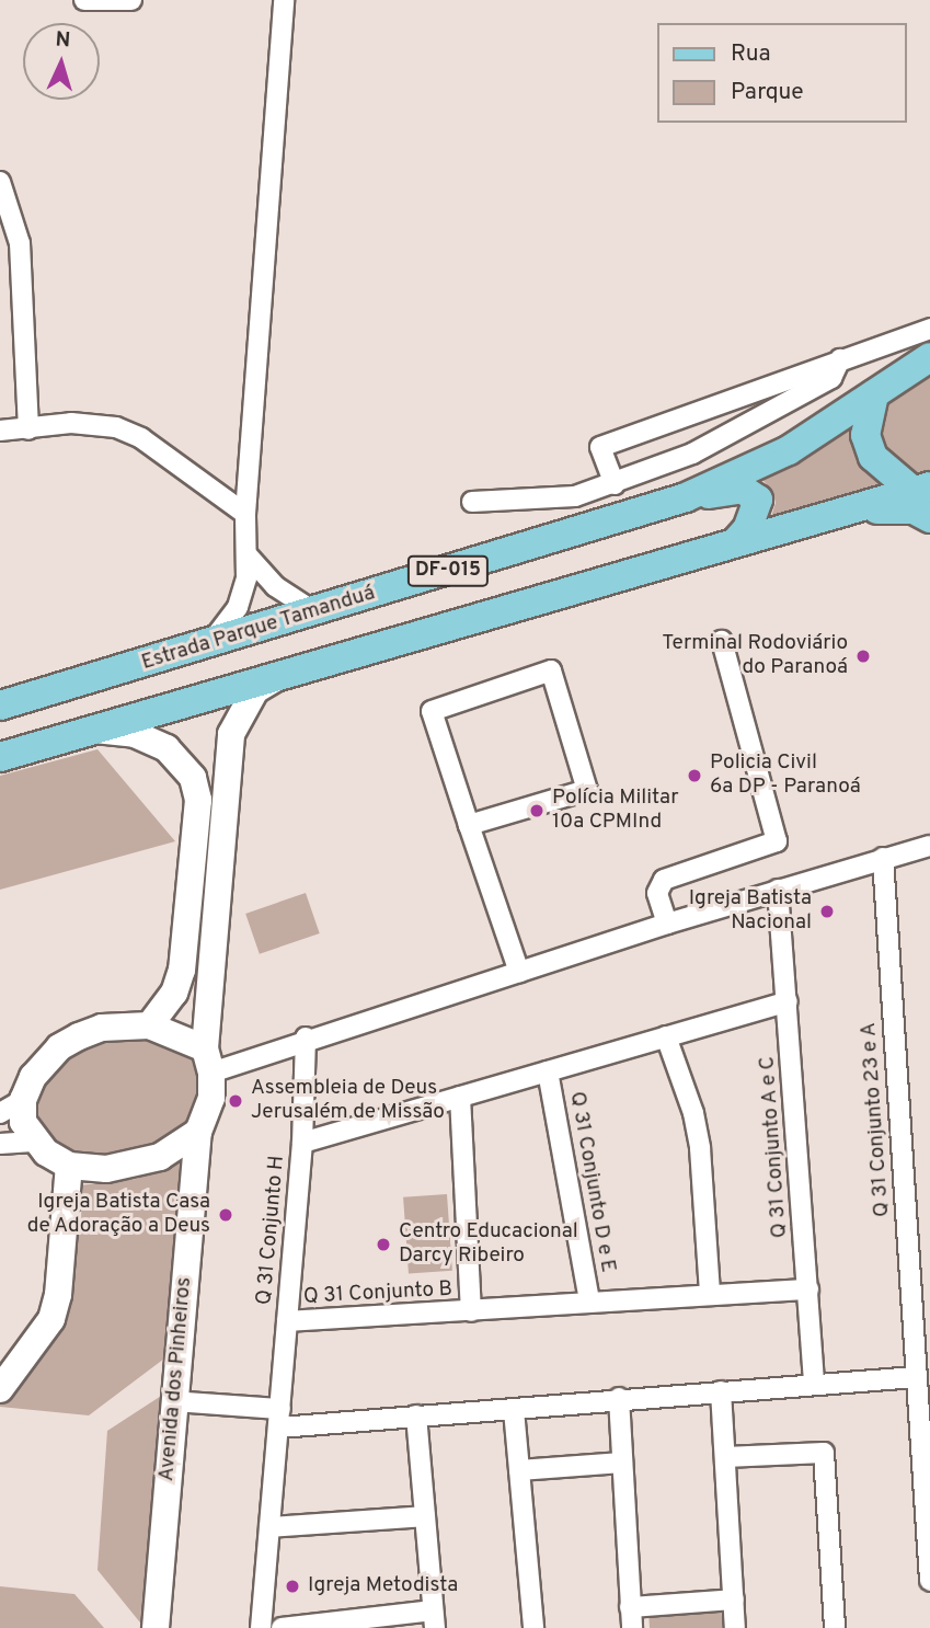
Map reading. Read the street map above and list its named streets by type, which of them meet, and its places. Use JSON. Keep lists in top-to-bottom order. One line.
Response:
{"streets":{"main road":["DF-015","Estrada Parque Tamanduá"],"street":["Q 31 Conjunto 23 e A","Q 31 Conjunto A e C","Q 31 Conjunto D e E","Q 31 Conjunto H","Q 31 Conjunto B","Avenida dos Pinheiros"]},"crossings":[["Q 31 Conjunto A e C","Q 31 Conjunto B"],["Q 31 Conjunto D e E","Q 31 Conjunto B"],["Q 31 Conjunto H","Q 31 Conjunto B"]],"places":["Terminal Rodoviário do Paranoá","Policia Civil 6a DP - Paranoá","Polícia Militar 10a CPMInd","Igreja Batista Nacional","Assembleia de Deus Jerusalém de Missão","Igreja Batista Casa de Adoração a Deus","Centro Educacional Darcy Ribeiro","Igreja Metodista"],"legend":["Rua","Parque"],"north":"top"}
